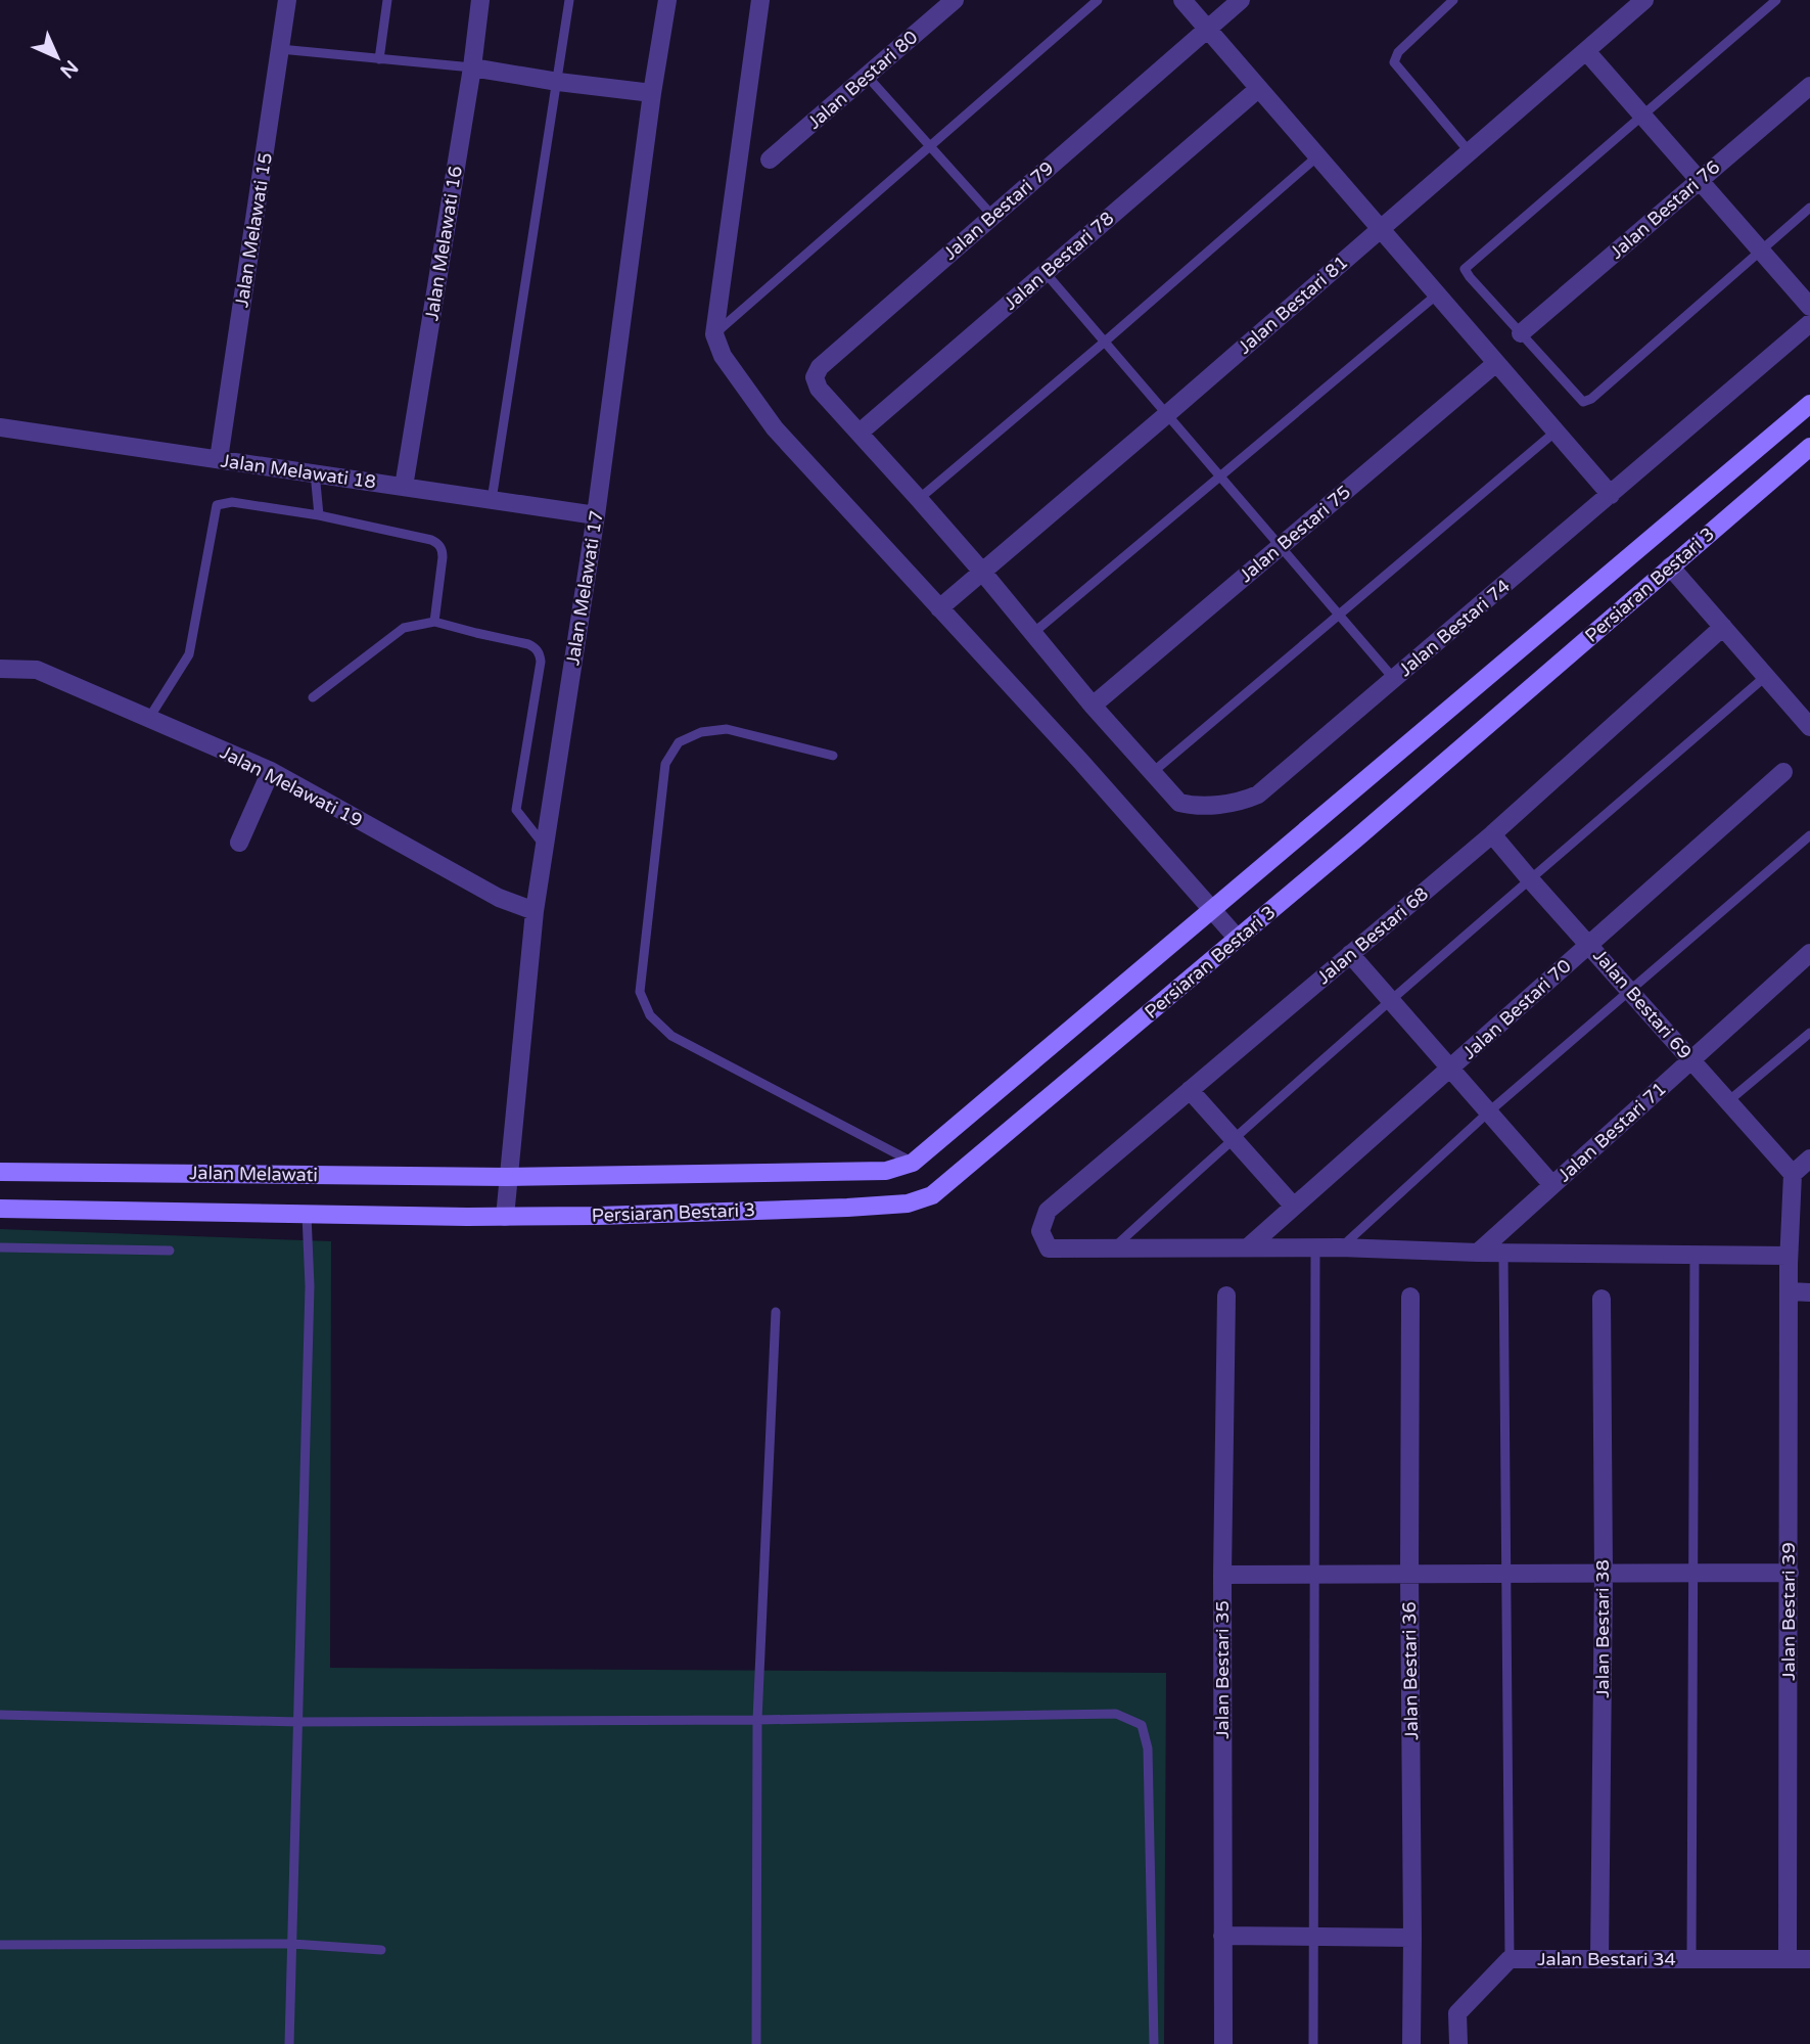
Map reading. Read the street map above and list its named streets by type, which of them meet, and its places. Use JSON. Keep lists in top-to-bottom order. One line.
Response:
{"streets":{"street":["Jalan Bestari 80","Jalan Bestari 76","Jalan Bestari 79","Jalan Melawati 15","Jalan Melawati 16","Jalan Bestari 78","Jalan Bestari 81","Jalan Melawati 18","Jalan Bestari 75","Persiaran Bestari 3","Jalan Melawati 17","Jalan Bestari 74","Jalan Melawati 19","Jalan Bestari 68","Jalan Bestari 69","Jalan Bestari 70","Jalan Bestari 71","Jalan Melawati","Jalan Bestari 39","Jalan Bestari 38","Jalan Bestari 35","Jalan Bestari 36","Jalan Bestari 34"]},"crossings":[["Jalan Bestari 79","Jalan Bestari 78"],["Jalan Bestari 79","Jalan Bestari 81"],["Jalan Bestari 79","Jalan Bestari 74"],["Jalan Melawati 15","Jalan Melawati 18"],["Jalan Melawati 16","Jalan Melawati 18"],["Jalan Bestari 81","Jalan Bestari 74"],["Jalan Melawati 18","Jalan Melawati 17"],["Jalan Bestari 75","Jalan Bestari 74"],["Persiaran Bestari 3","Jalan Melawati 17"],["Persiaran Bestari 3","Jalan Melawati"],["Jalan Melawati 17","Jalan Melawati 19"],["Jalan Melawati 17","Jalan Melawati"],["Jalan Bestari 68","Jalan Bestari 69"],["Jalan Bestari 69","Jalan Bestari 70"],["Jalan Bestari 69","Jalan Bestari 71"],["Jalan Bestari 69","Jalan Bestari 39"],["Jalan Bestari 39","Jalan Bestari 34"],["Jalan Bestari 38","Jalan Bestari 34"]],"north":"bottom right"}
